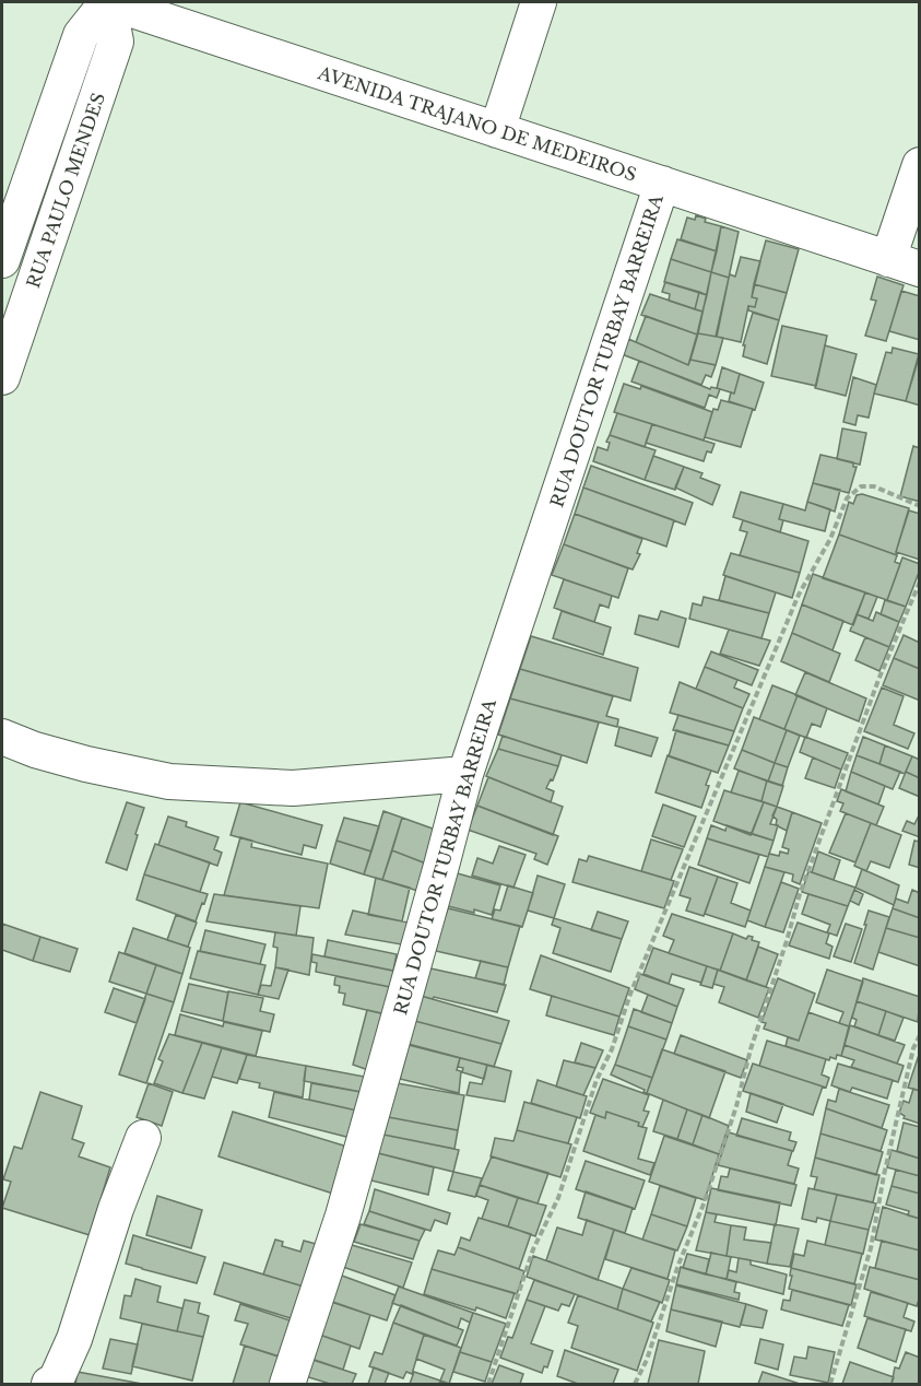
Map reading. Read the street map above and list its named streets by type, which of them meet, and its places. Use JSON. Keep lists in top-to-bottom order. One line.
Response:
{"streets":{"street":["AVENIDA TRAJANO DE MEDEIROS","RUA PAULO MENDES","RUA DOUTOR TURBAY BARREIRA"]},"crossings":[["AVENIDA TRAJANO DE MEDEIROS","RUA PAULO MENDES"],["AVENIDA TRAJANO DE MEDEIROS","RUA DOUTOR TURBAY BARREIRA"]]}
